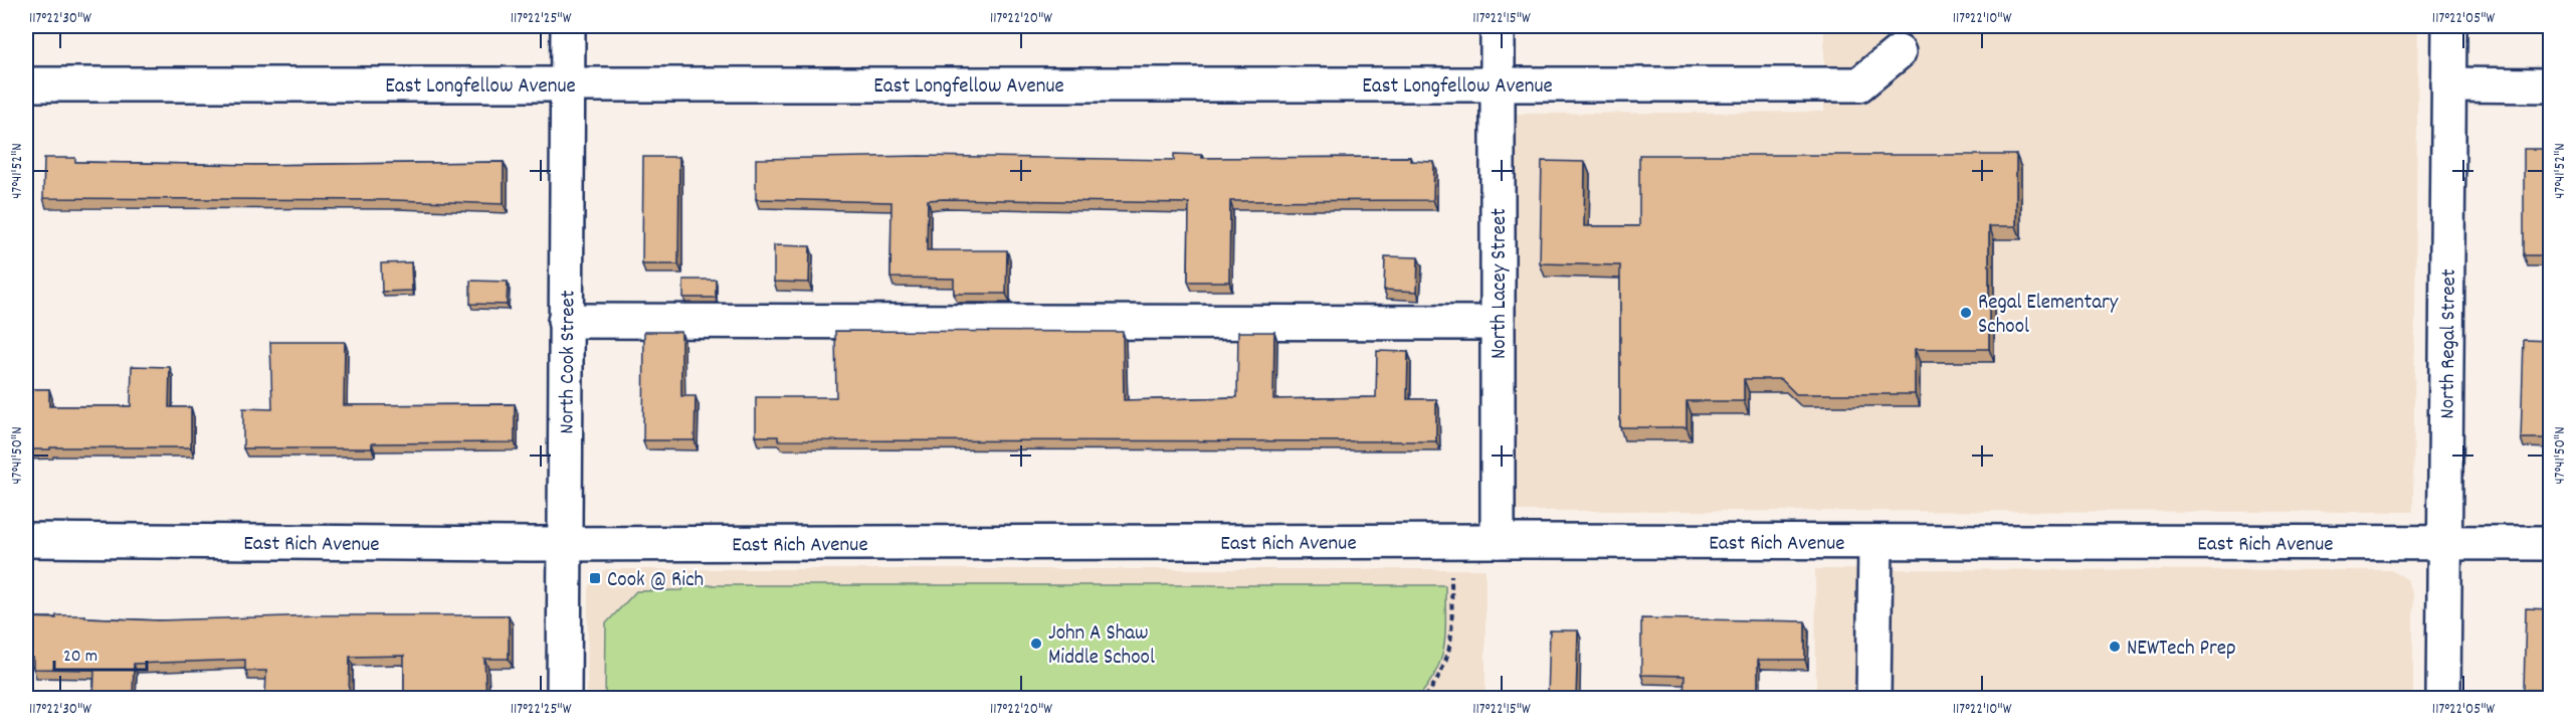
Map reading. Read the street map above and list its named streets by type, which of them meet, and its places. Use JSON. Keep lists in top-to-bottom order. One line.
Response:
{"streets":{"street":["East Longfellow Avenue","North Lacey Street","North Regal Street","North Cook Street","East Rich Avenue"]},"crossings":[["East Longfellow Avenue","North Lacey Street"],["East Longfellow Avenue","North Cook Street"],["North Lacey Street","East Rich Avenue"],["North Regal Street","East Rich Avenue"],["North Cook Street","East Rich Avenue"]],"places":{"other":["Regal Elementary School","John A Shaw Middle School","NEWTech Prep"],"transit":["Cook @ Rich"]},"scale_bar":"20 m","coordinates":["117°22'30\"W","117°22'25\"W","117°22'20\"W","117°22'15\"W","117°22'10\"W","117°22'05\"W","47°41'52\"N","47°41'50\"N"]}
